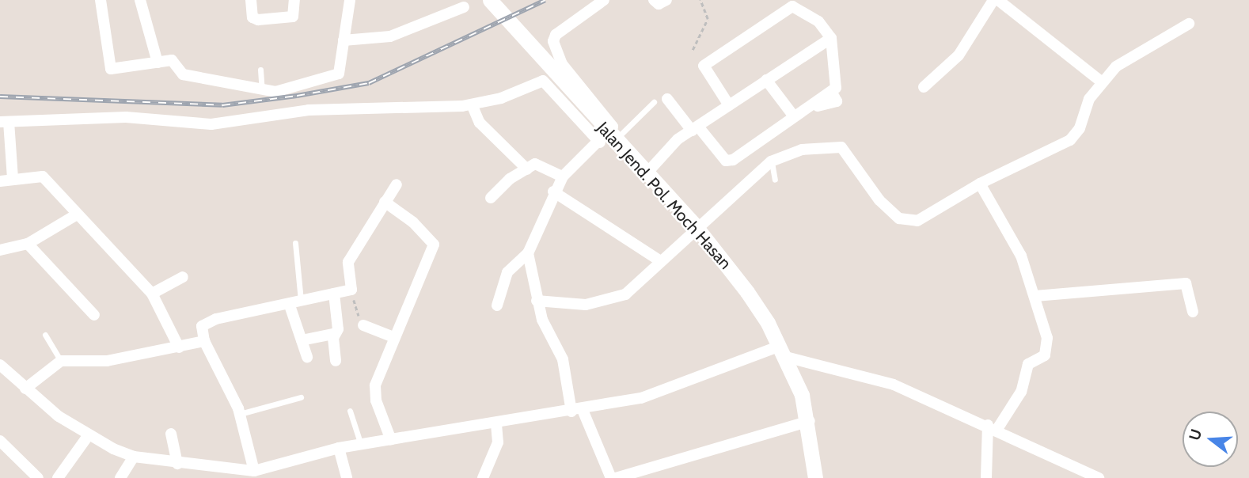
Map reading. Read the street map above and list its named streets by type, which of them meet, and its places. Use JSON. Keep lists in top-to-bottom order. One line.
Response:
{"streets":{"main road":["Jalan Jend. Pol. Moch Hasan"]},"north":"left"}
